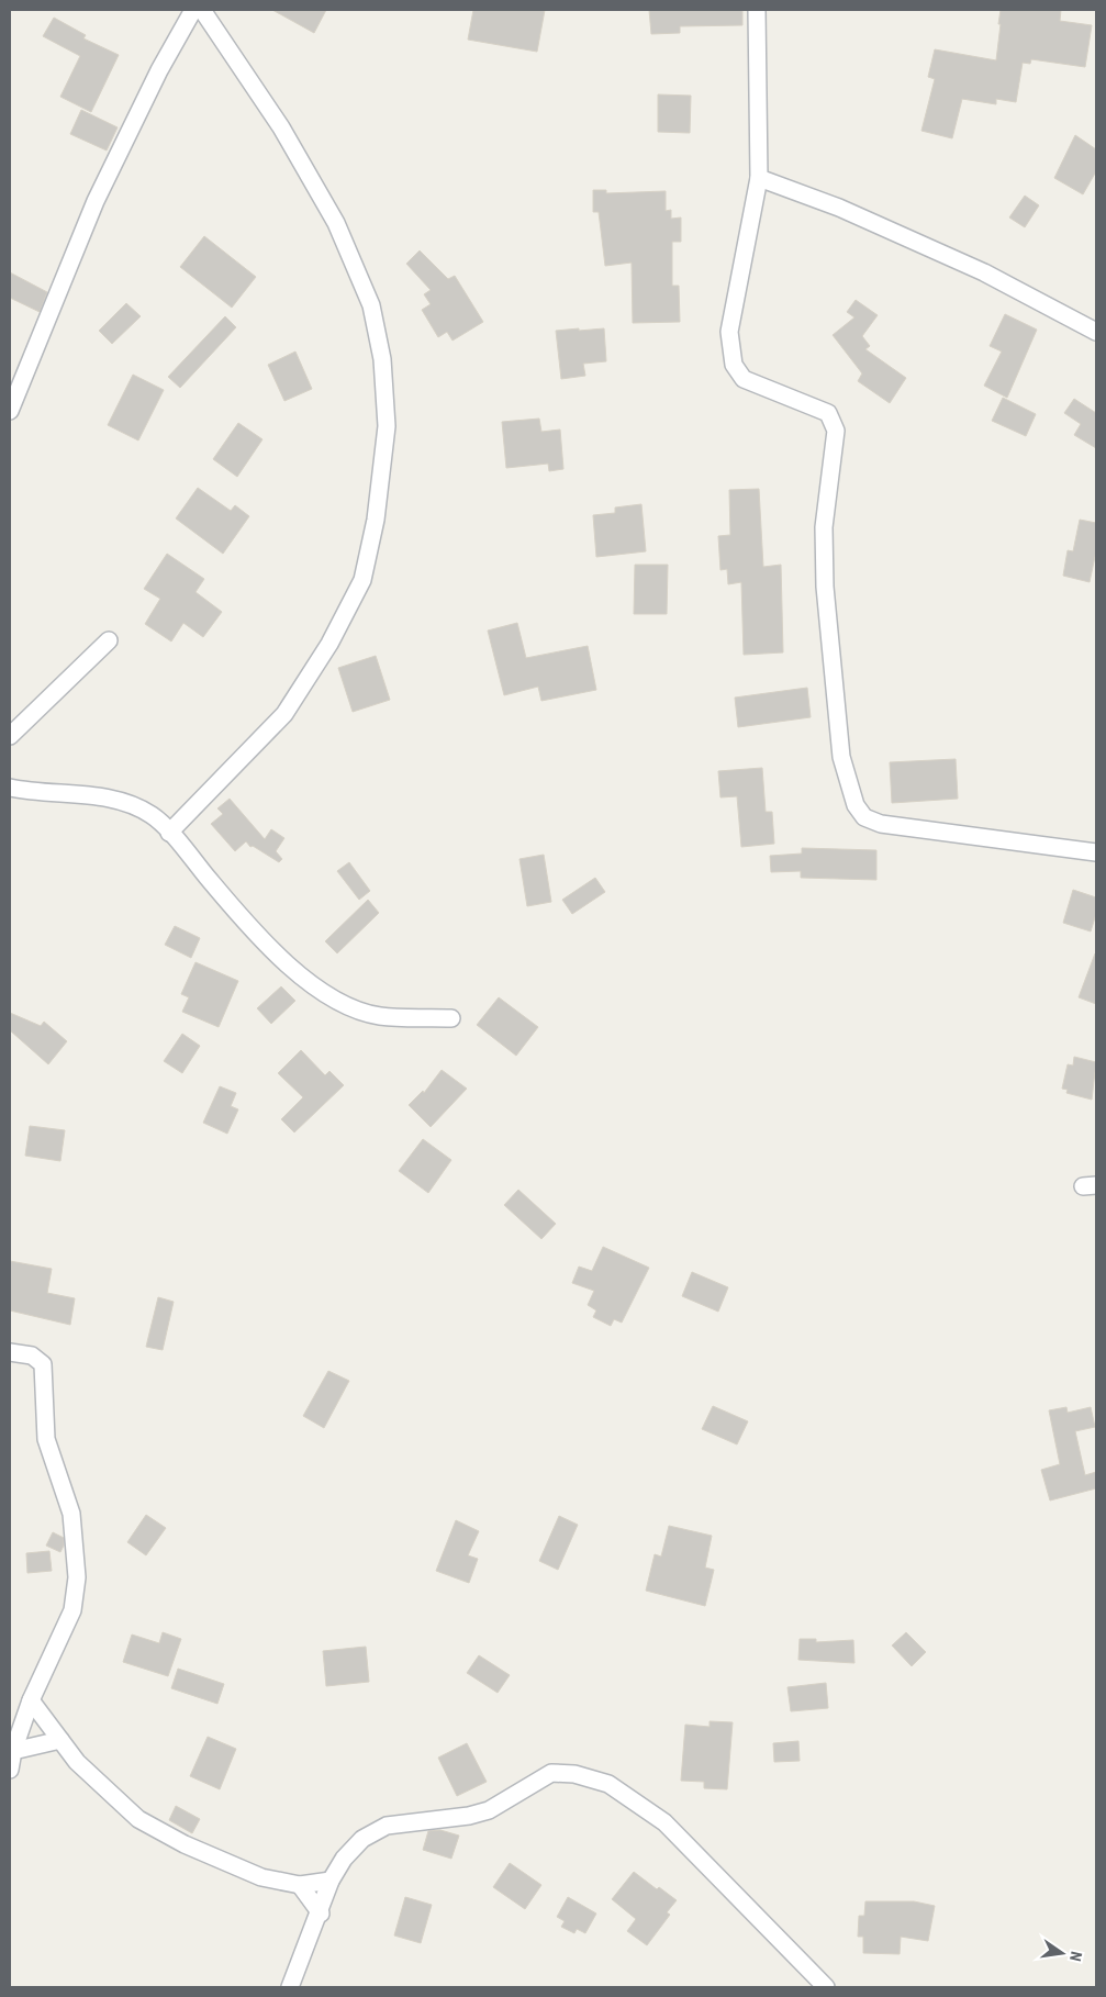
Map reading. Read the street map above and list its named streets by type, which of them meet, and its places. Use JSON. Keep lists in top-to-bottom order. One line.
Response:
{"north":"right"}
